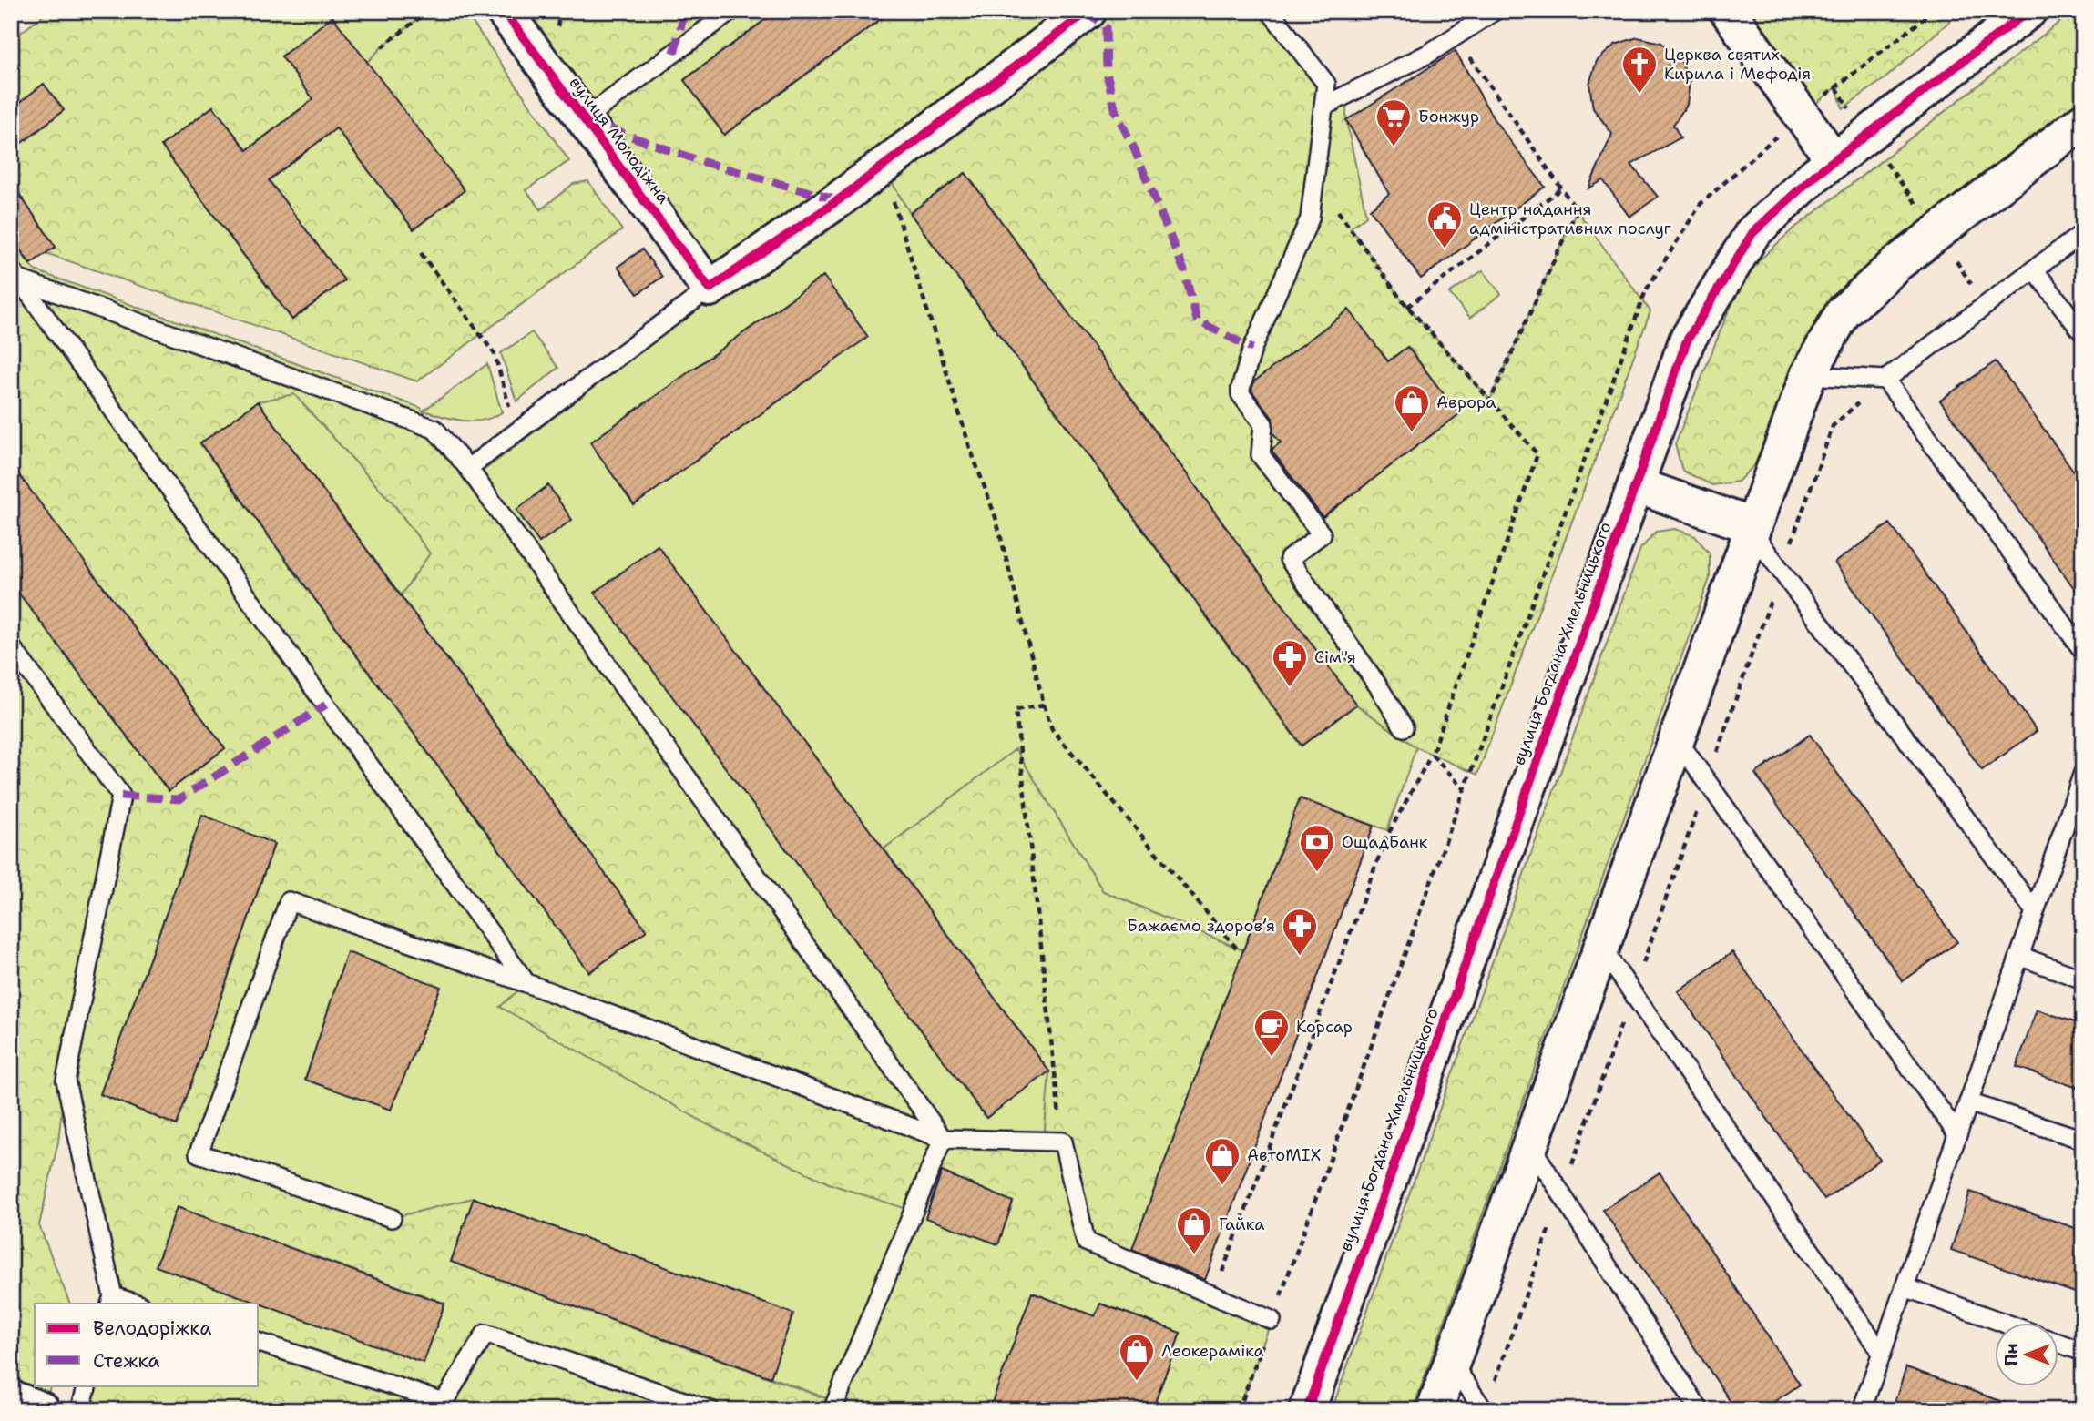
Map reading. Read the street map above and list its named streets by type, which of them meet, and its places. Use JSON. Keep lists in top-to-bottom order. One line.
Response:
{"streets":{"street":["вулиця Молодіжна","вулиця Богдана Хмельницького"]},"places":{"church":["Церква святих Кирила і Мефодія"],"supermarket":["Бонжур"],"public building":["Центр надання адміністративних послуг"],"shop":["Аврора","АвтоMIX","Гайка","Леокераміка"],"pharmacy":["Сім\"я","Бажаємо здоровʼя"],"bank":["ОщадБанк"],"cafe":["Корсар"]},"legend":["Велодоріжка","Стежка"],"north":"left"}
